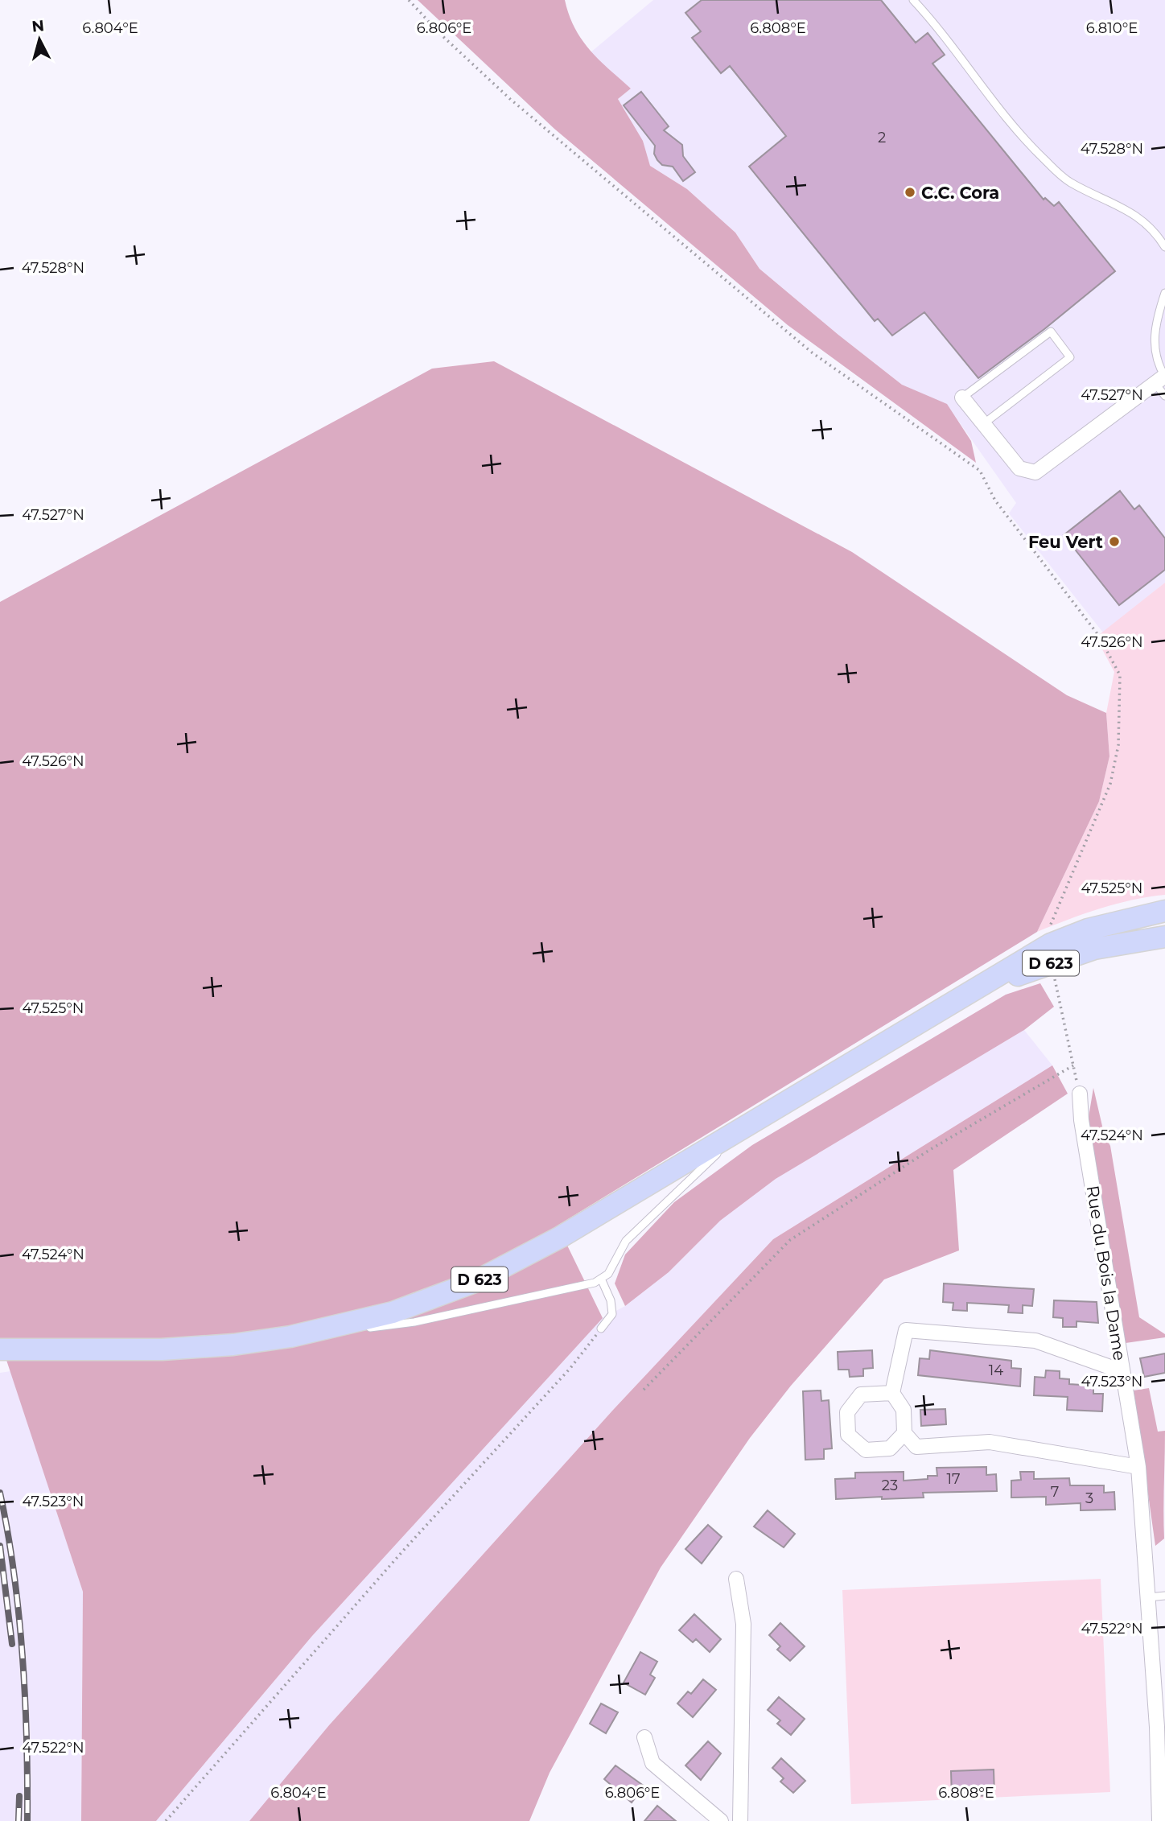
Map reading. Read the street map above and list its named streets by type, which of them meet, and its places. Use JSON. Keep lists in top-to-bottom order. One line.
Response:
{"streets":{"main road":["D 623"],"street":["Rue du Bois la Dame"]},"places":["C.C. Cora","Feu Vert"],"house_numbers":["2","14","17","23","7","3"],"north":"top","coordinates":["6.804°E","6.806°E","6.808°E","6.810°E","47.528°N","47.527°N","47.526°N","47.525°N","47.524°N","47.523°N","47.522°N"]}
